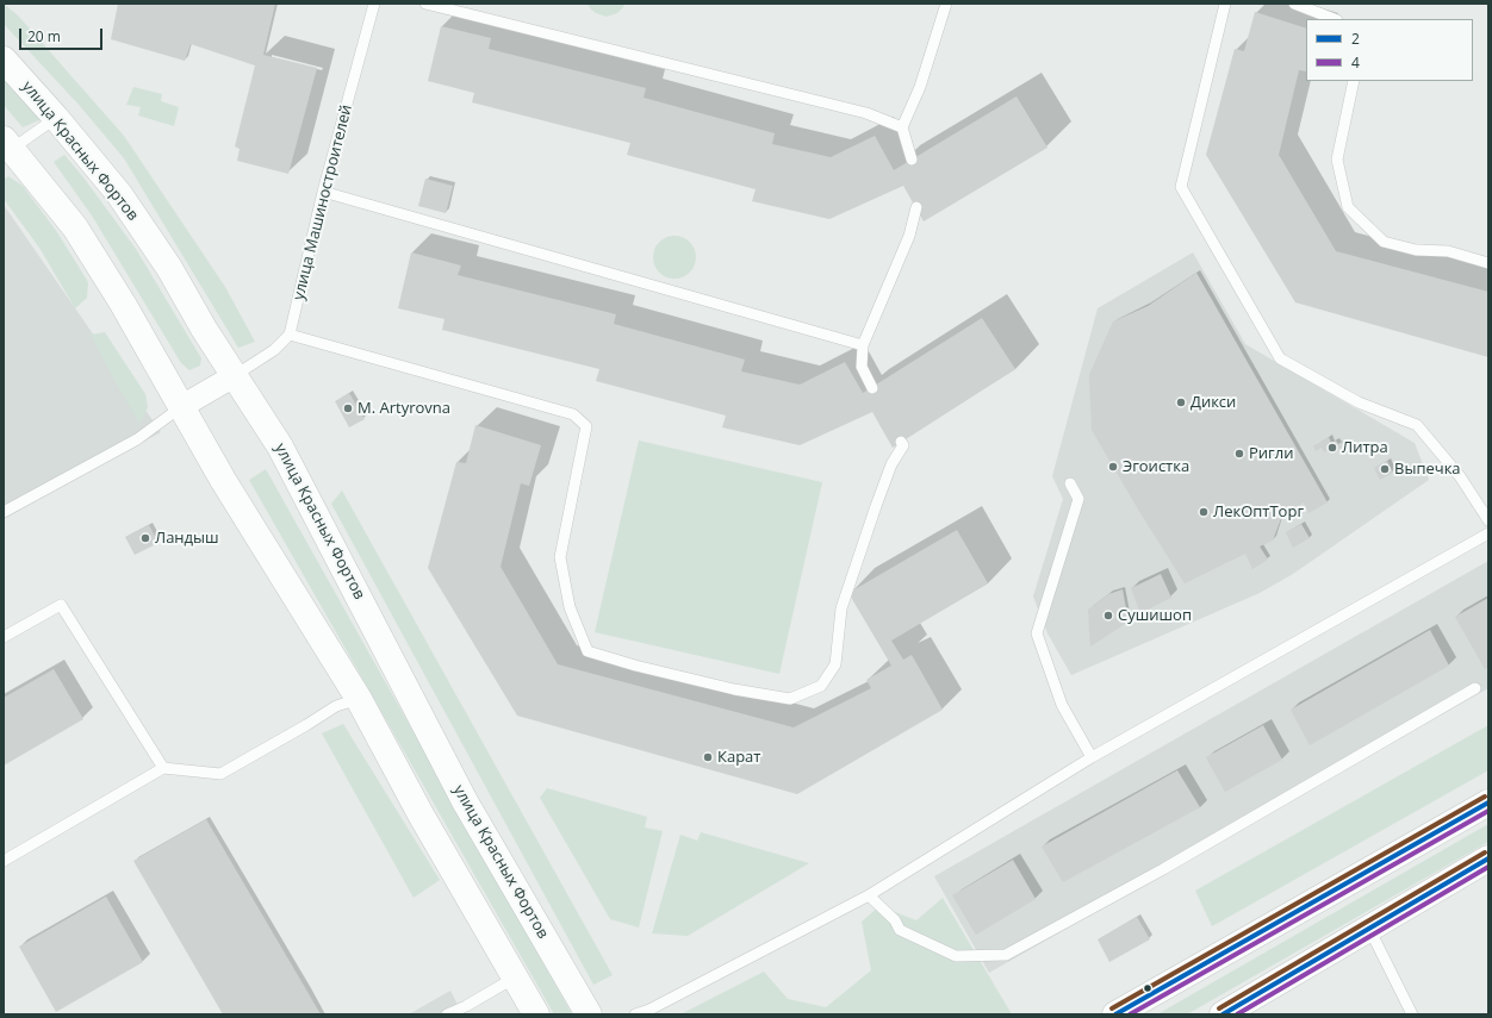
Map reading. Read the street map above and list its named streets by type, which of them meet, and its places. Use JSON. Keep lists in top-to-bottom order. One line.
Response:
{"streets":{"street":["улица Красных Фортов"],"lane":["улица Машиностроителей"]},"places":["Дикси","M. Artyrovna","Литра","Ригли","Эгоистка","Выпечка","ЛекОптТорг","Ландыш","Сушишоп","Карат"],"lines":["transit line 2","transit line 4"],"legend":["2","4"],"scale_bar":"20 m"}
